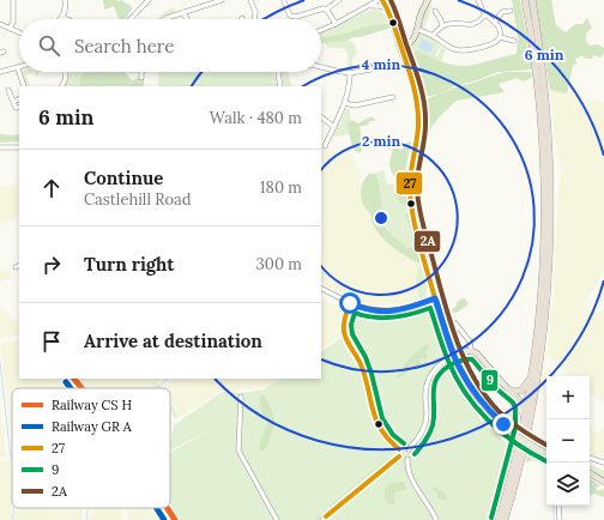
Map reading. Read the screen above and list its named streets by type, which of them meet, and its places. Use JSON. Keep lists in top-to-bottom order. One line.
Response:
{"lines":["transit line 27","transit line 2A","transit line 9"],"legend":["Railway CS H","Railway GR A","27","9","2A"],"page":{"search":"Search here","heading":["6 min","Walk · 480 m"],"list":[["Continue","Castlehill Road","180 m"],["Turn right","300 m"],"Arrive at destination"],"map_buttons":["+","−"]},"rings":["6 min","4 min","2 min"]}
